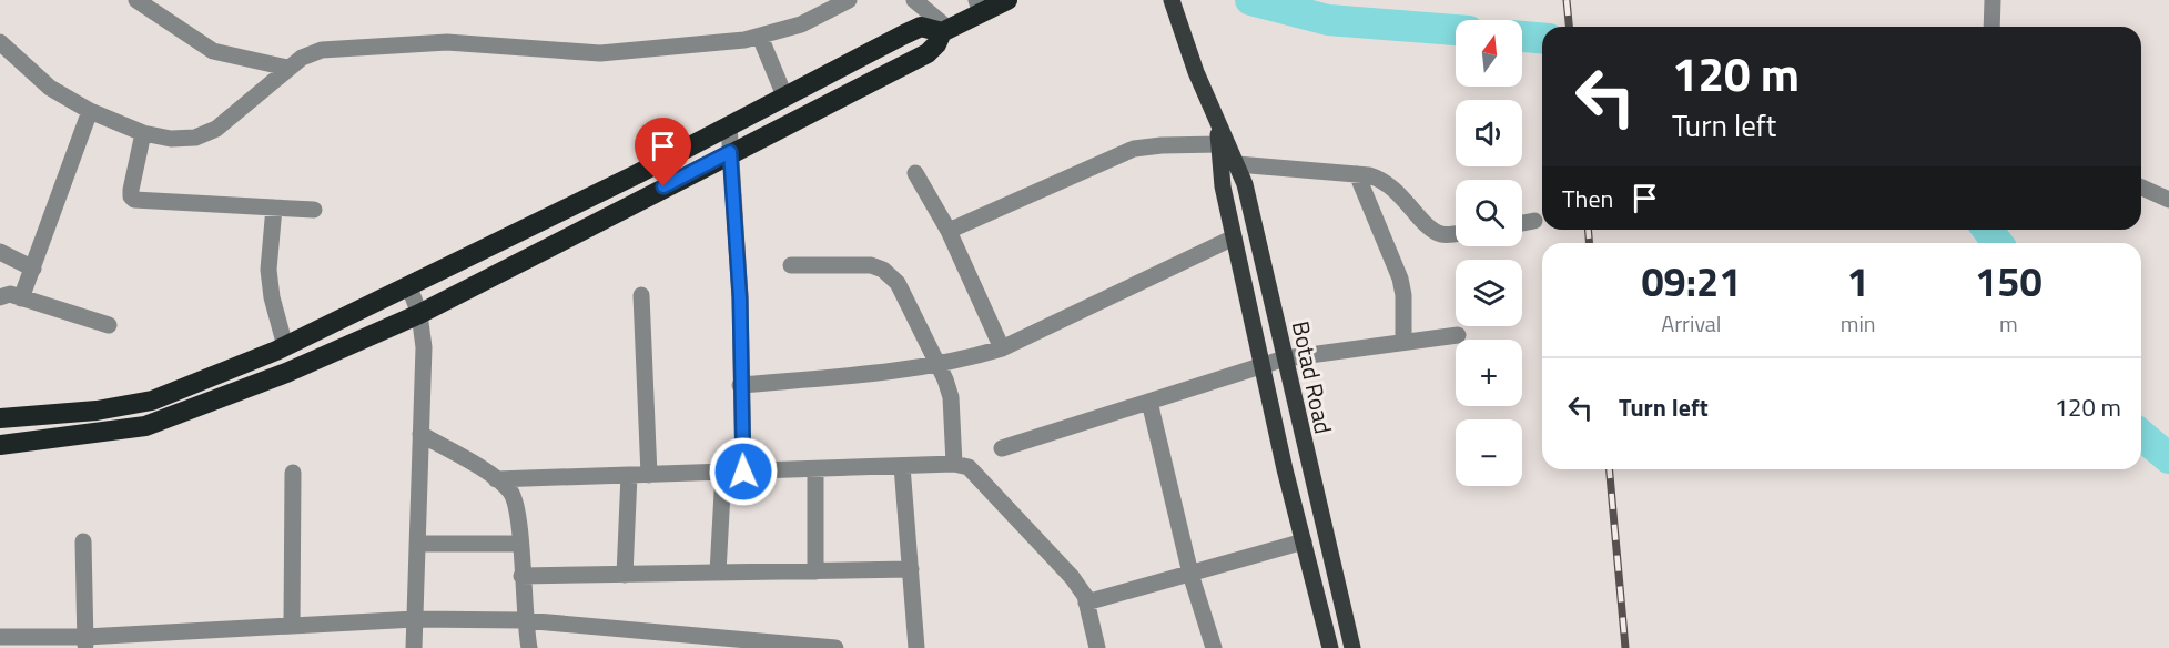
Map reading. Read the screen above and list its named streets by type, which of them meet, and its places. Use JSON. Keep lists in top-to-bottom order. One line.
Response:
{"streets":{"main road":["Botad Road"]},"north":"top","page":{"map_buttons":["+","−"],"turn":["120 m","Turn left"],"then":"Then","eta":["09:21","Arrival","1","min","150","m"],"list":[{"name":"Turn left","value":"120 m"}]}}
